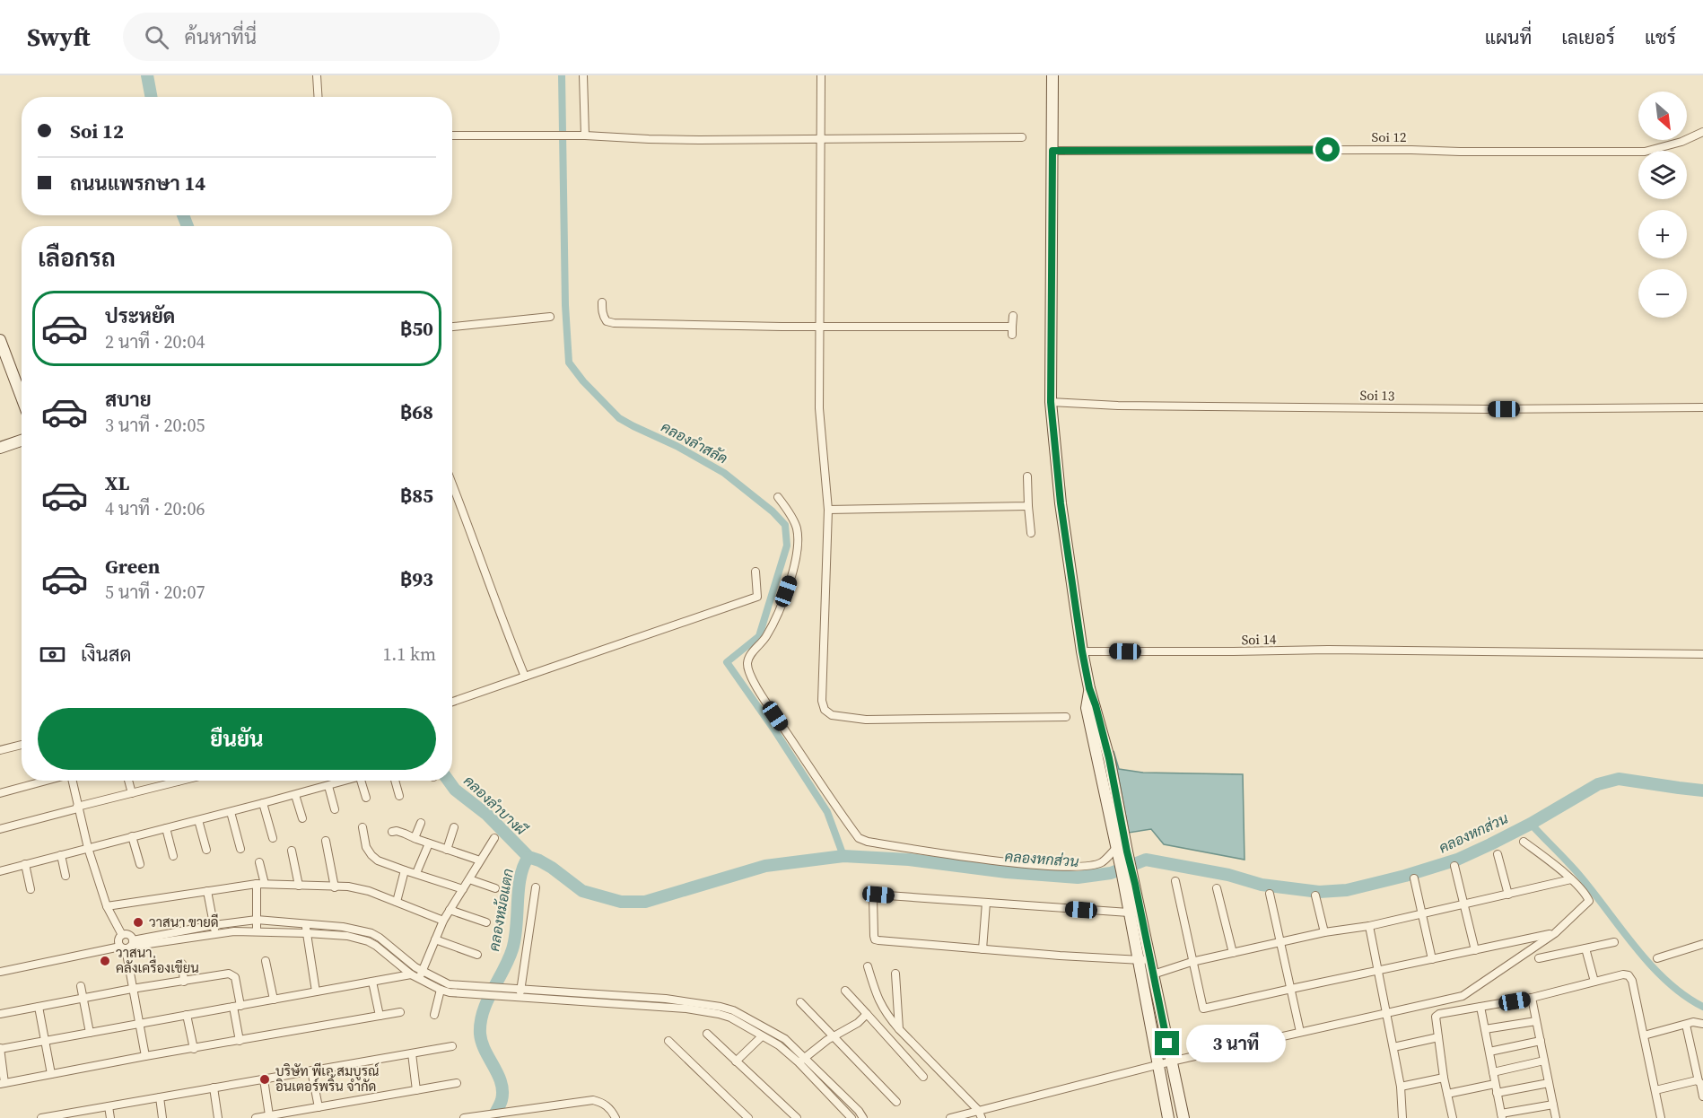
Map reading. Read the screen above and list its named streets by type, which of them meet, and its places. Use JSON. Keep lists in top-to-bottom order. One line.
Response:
{"streets":{"street":["Soi 12","Soi 13","Soi 14"]},"water":["คลองลำสลัด","คลองลำบางผี","คลองหกส่วน","คลองหม้อแตก"],"places":["วาสนา ขายดี","วาสนา คลังเครื่องเขียน","บริษัท พีเอ สมบูรณ์ อินเตอร์พริ้น จำกัด"],"north":"bottom right","page":{"header":"Swyft","search":"ค้นหาที่นี่","nav":["แผนที่","เลเยอร์","แชร์"],"map_buttons":["+","−"],"banner":["Soi 12","ถนนแพรกษา 14"],"heading":"เลือกรถ","list":[{"name":"ประหยัด","note":"2 นาที · 20:04","value":"฿50"},{"name":"สบาย","note":"3 นาที · 20:05","value":"฿68"},{"name":"XL","note":"4 นาที · 20:06","value":"฿85"},{"name":"Green","note":"5 นาที · 20:07","value":"฿93"}],"pay":["เงินสด","1.1 km"],"buttons":"ยืนยัน","bubble":"3 นาที"}}
